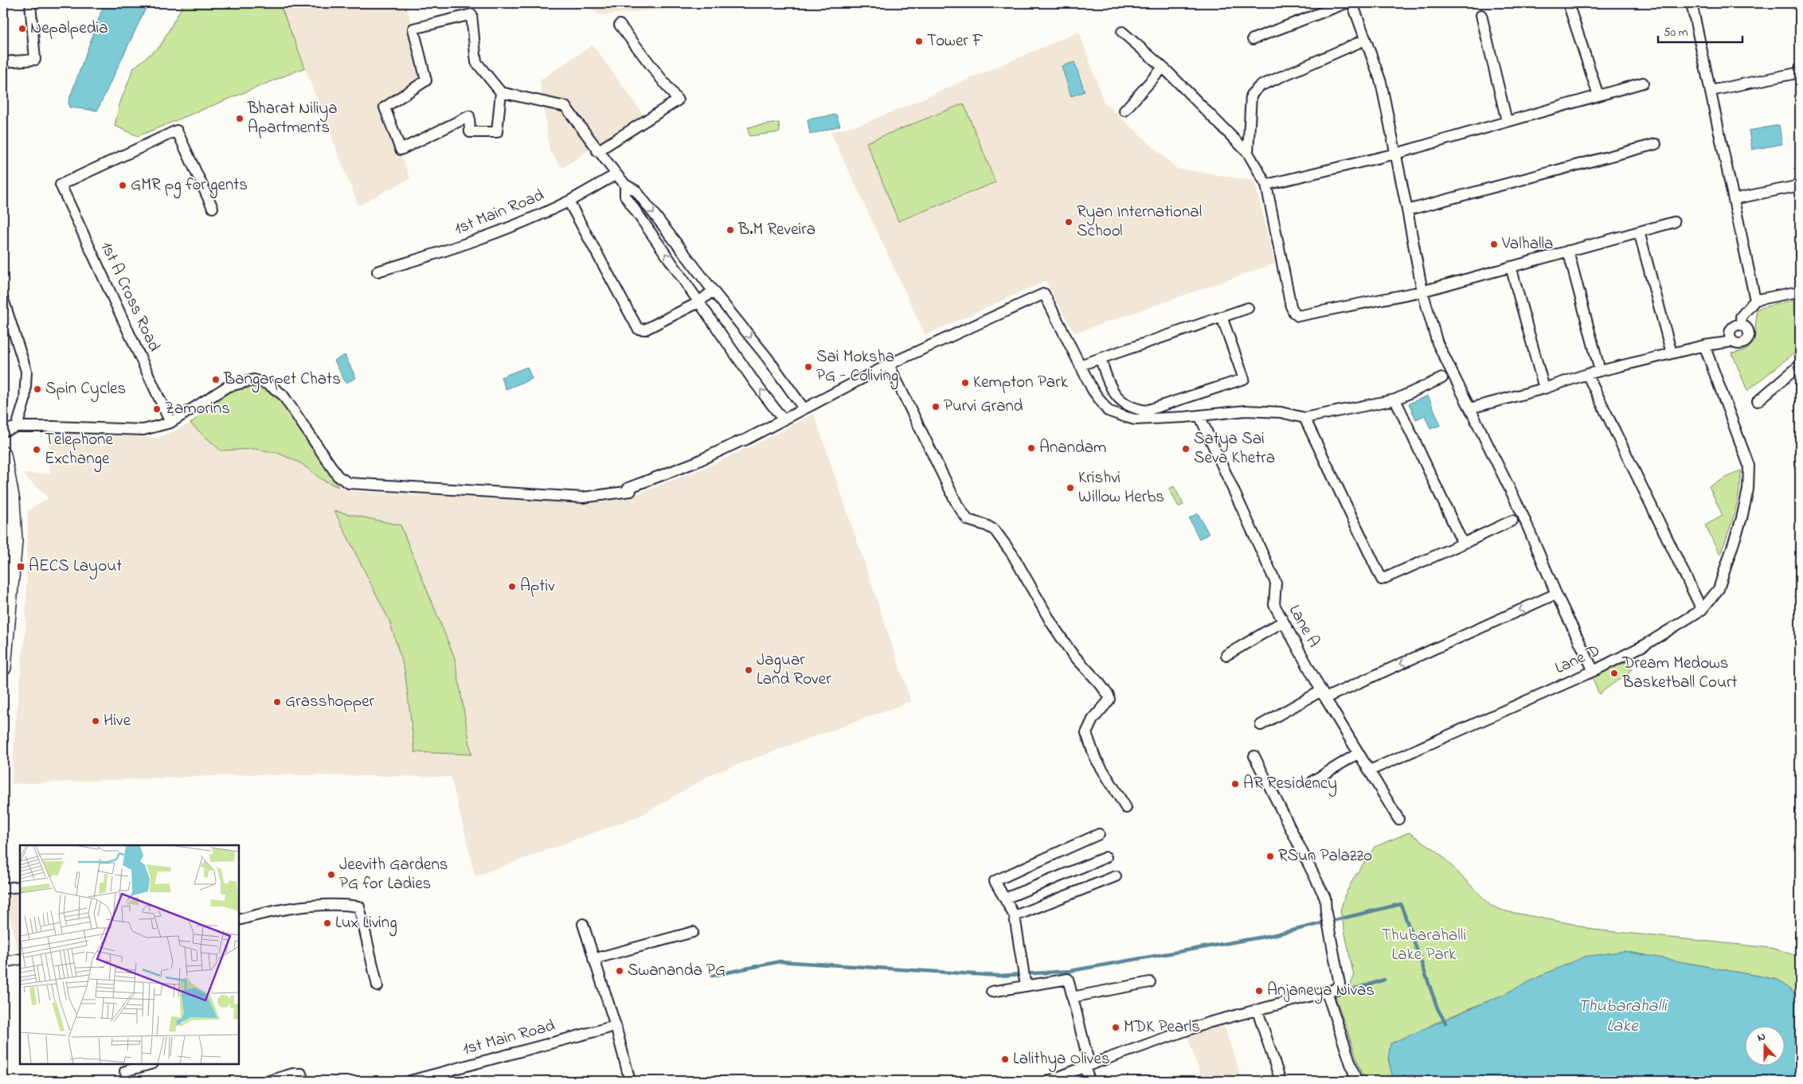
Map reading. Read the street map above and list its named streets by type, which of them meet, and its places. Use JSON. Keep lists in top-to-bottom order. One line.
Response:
{"streets":{"street":["1st Main Road","1st A Cross Road","Lane A","Lane D"]},"crossings":[["Lane A","Lane D"]],"water":["Thubarahalli Lake"],"parks":["Thubarahalli Lake Park"],"places":{"other":["Nepalpedia","Tower F","Bharat Niliya Apartments","GMR pg for gents","Ryan International School","B.M Reveira","Valhalla","Sai Moksha PG - Coliving","Bangarpet Chats","Kempton Park","Spin Cycles","Purvi Grand","Zamorins","Anandam","Satya Sai Seva Khetra","Telephone Exchange","Krishvi Willow Herbs","Aptiv","Jaguar Land Rover","Dream Medows Basketball Court","Grasshopper","Hive","AR Residency","RSun Palazzo","Jeevith Gardens PG for Ladies","Lux Living","Swananda PG","Anjaneya Nivas","MDK Pearls","Lalithya Olives"],"transit":["AECS Layout"]},"scale_bar":"50 m","north":"top"}
